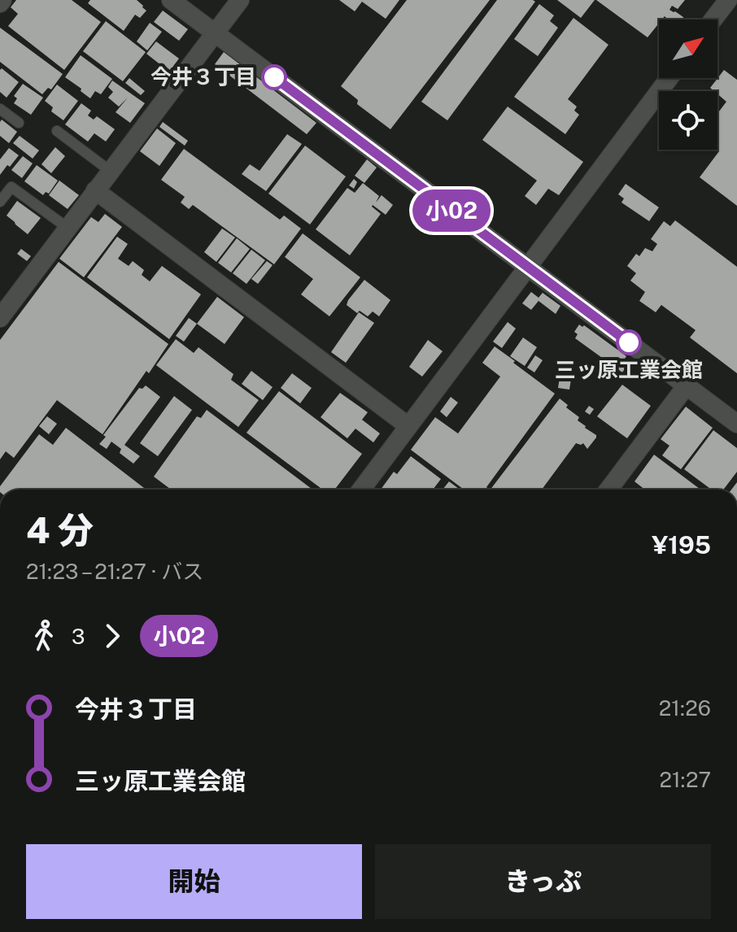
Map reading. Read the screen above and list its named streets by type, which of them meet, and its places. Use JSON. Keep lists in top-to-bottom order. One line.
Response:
{"places":["今井３丁目","三ッ原工業会館"],"lines":["bus line 小02"],"north":"top right","page":{"on_map":"小02","heading":["4 分","21:23 – 21:27 · バス","¥195"],"legs":["3","小02"],"list":[{"name":"今井３丁目","value":"21:26"},{"name":"三ッ原工業会館","value":"21:27"}],"buttons":["開始","きっぷ"]}}
